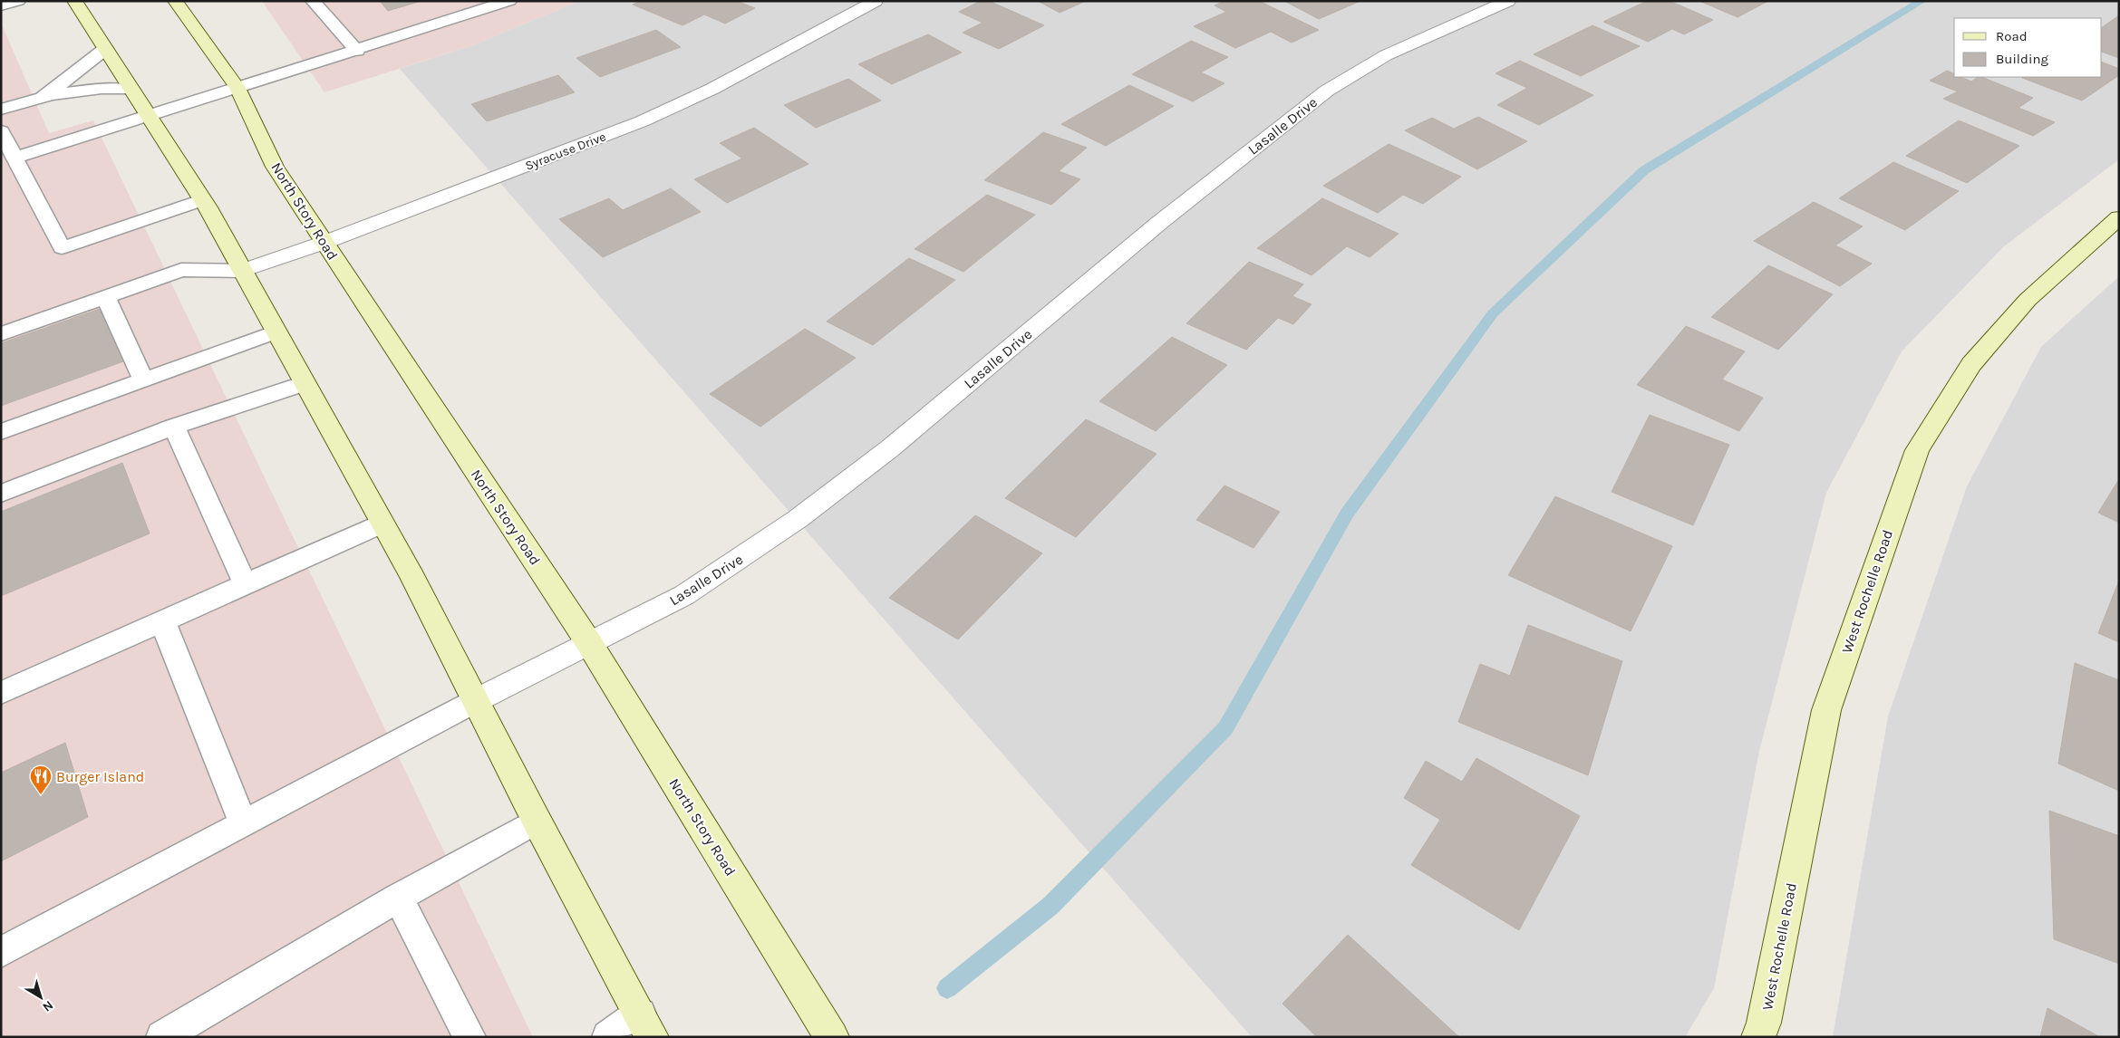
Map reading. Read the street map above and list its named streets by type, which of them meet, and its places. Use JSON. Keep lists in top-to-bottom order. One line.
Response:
{"streets":{"main road":["North Story Road","West Rochelle Road"],"street":["Lasalle Drive","Syracuse Drive"]},"crossings":[["Lasalle Drive","North Story Road"],["Syracuse Drive","North Story Road"]],"places":{"restaurant":["Burger Island"]},"legend":["Road","Building"],"north":"bottom right"}
